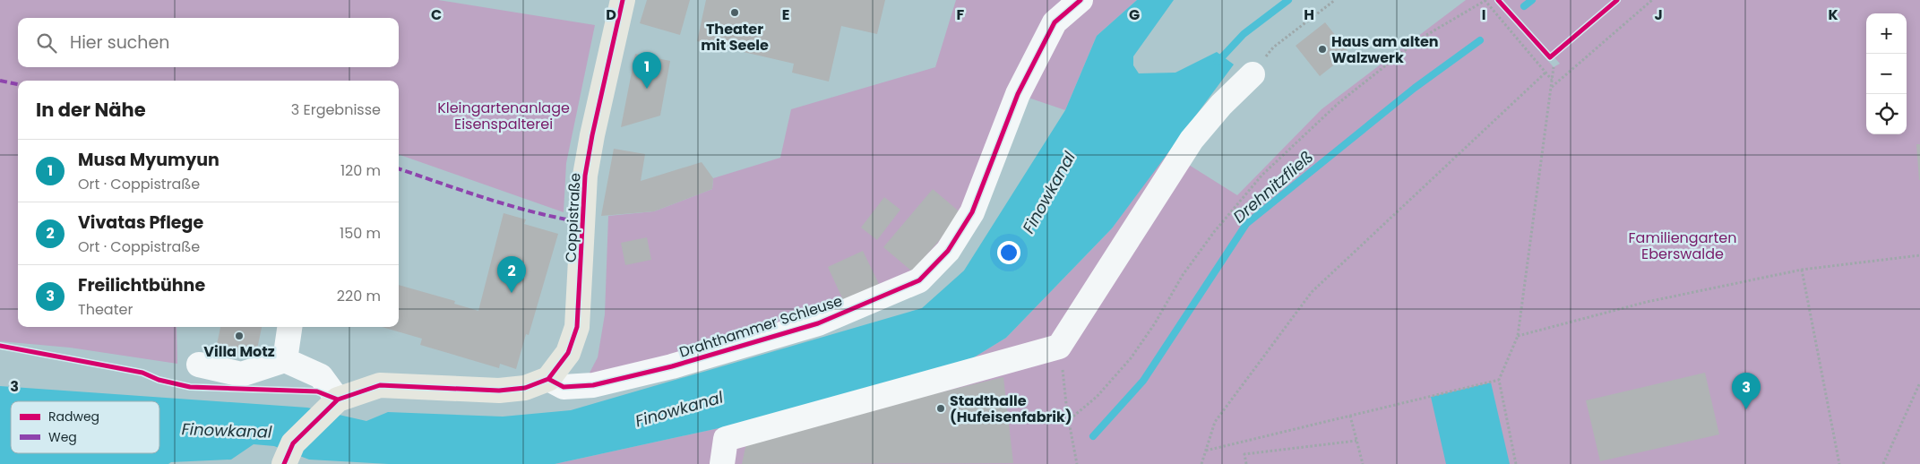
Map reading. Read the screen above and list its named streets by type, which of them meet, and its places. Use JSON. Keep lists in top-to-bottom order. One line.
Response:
{"streets":{"main road":["Coppistraße"],"lane":["Drahthammer Schleuse"]},"crossings":[["Coppistraße","Drahthammer Schleuse"]],"water":["Drehnitzfließ","Finowkanal"],"parks":["Kleingartenanlage Eisenspalterei","Familiengarten Eberswalde"],"places":["Theater mit Seele","Haus am alten Walzwerk","Villa Motz","Stadthalle (Hufeisenfabrik)"],"legend":["Radweg","Weg"],"page":{"map_buttons":["+","−"],"search":"Hier suchen","pins":["1","2","3"],"heading":["In der Nähe","3 Ergebnisse"],"list":[{"mark":"1","name":"Musa Myumyun","note":"Ort · Coppistraße","value":"120 m"},{"mark":"2","name":"Vivatas Pflege","note":"Ort · Coppistraße","value":"150 m"},{"mark":"3","name":"Freilichtbühne","note":"Theater","value":"220 m"}]},"grid":{"columns":["C","D","E","F","G","H","I","J","K"],"rows":["3"]}}
